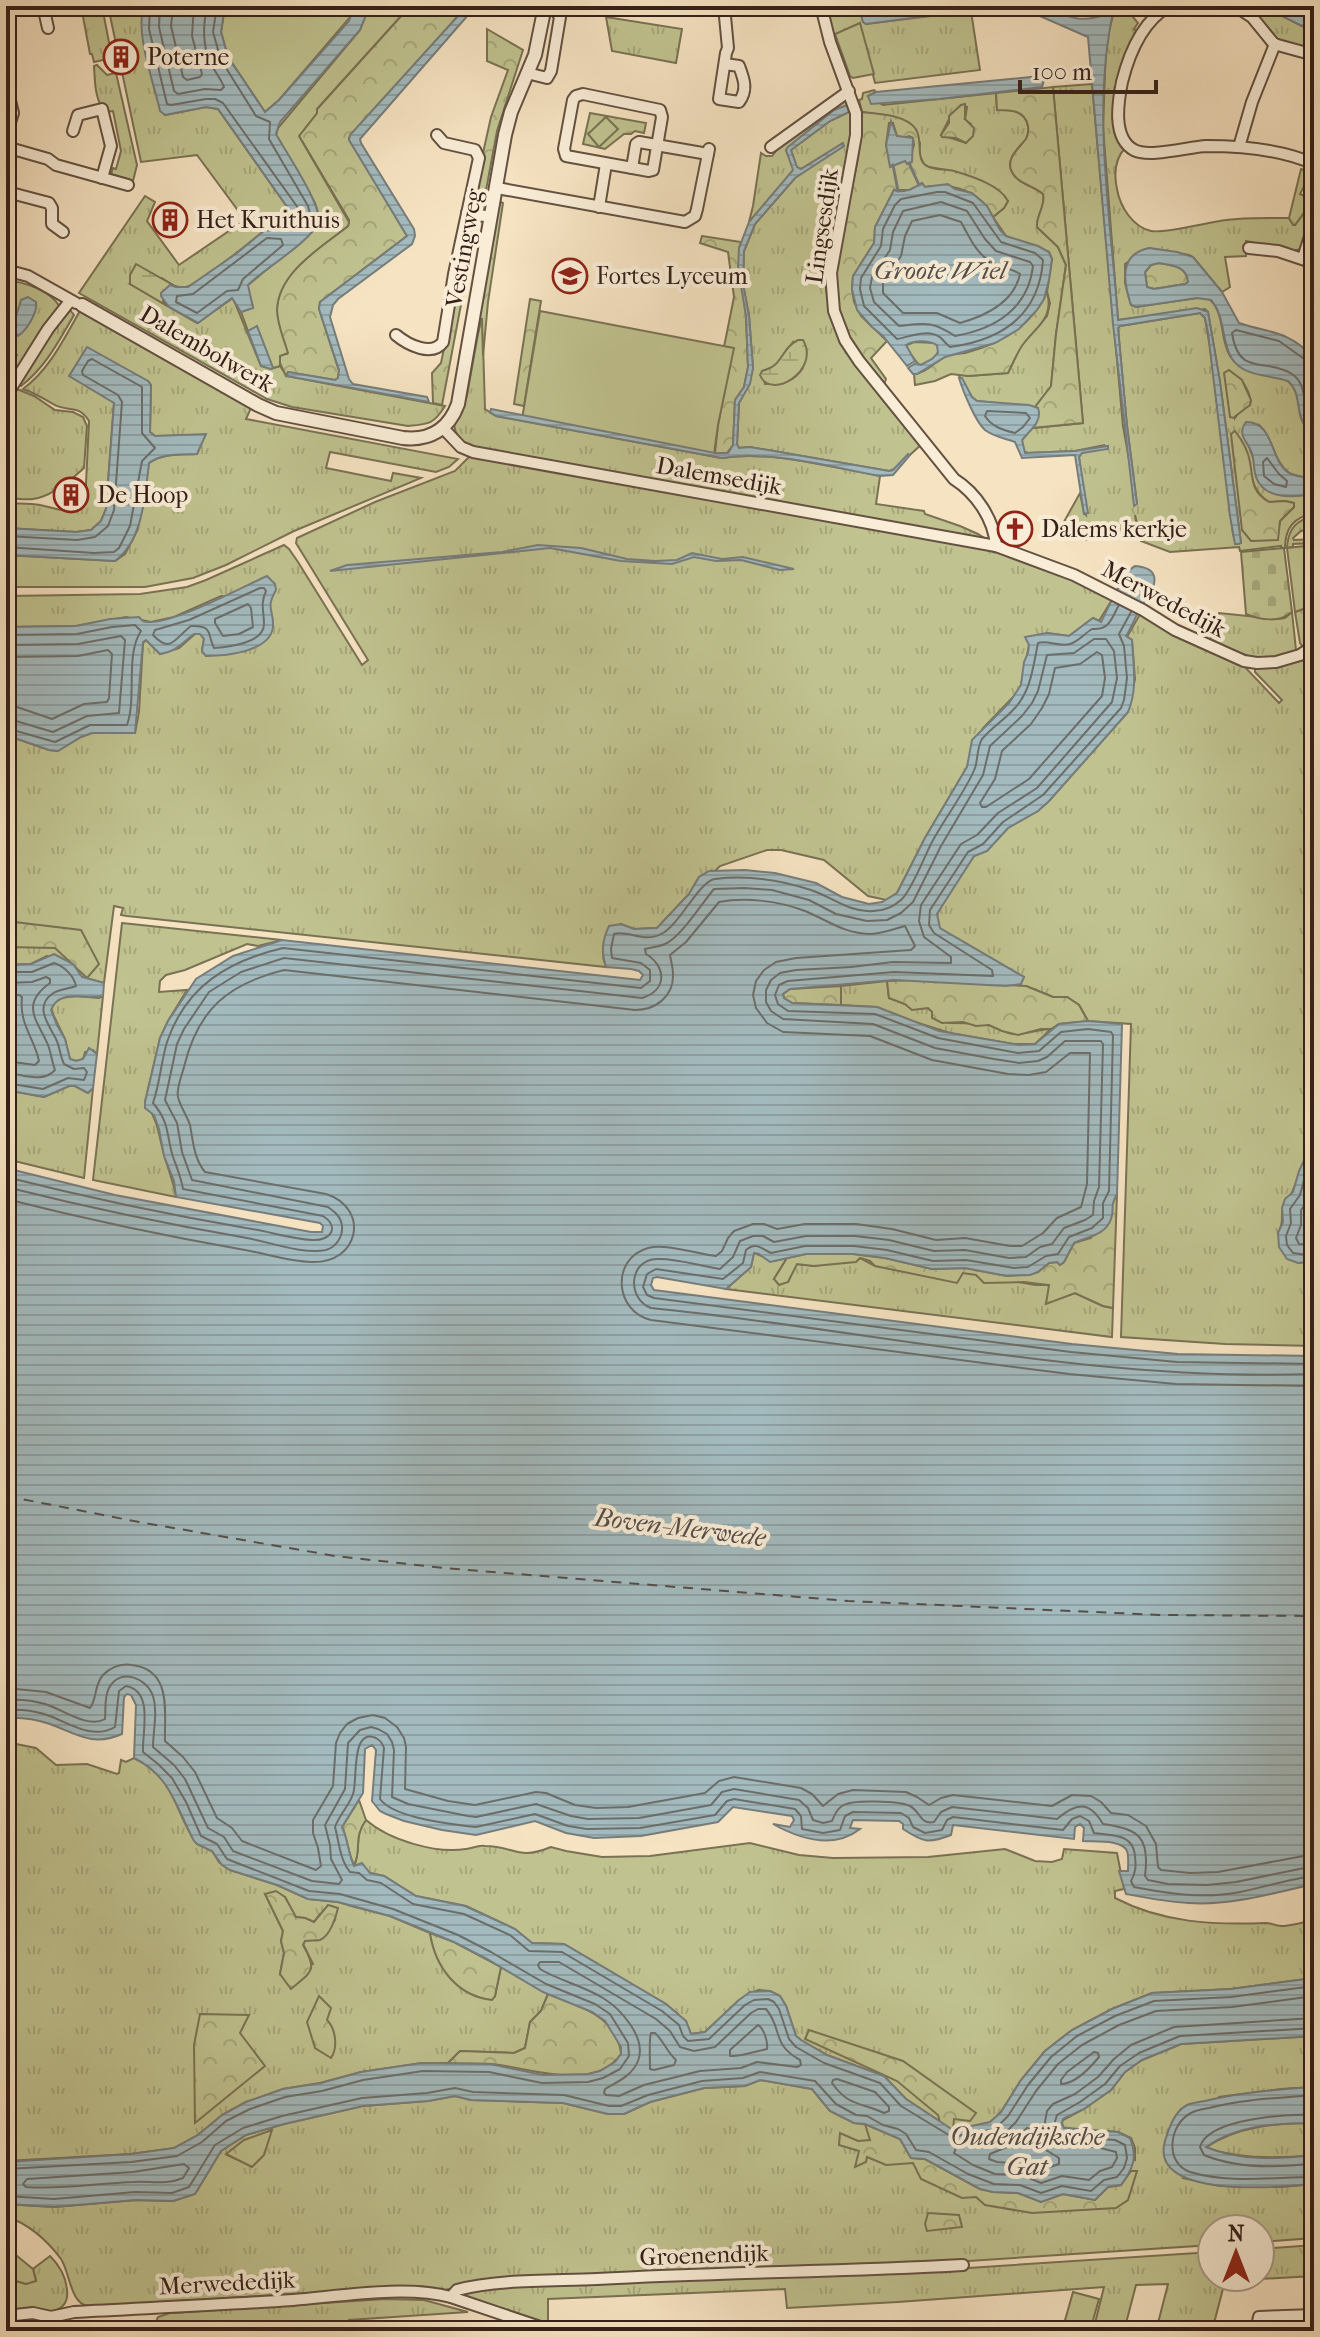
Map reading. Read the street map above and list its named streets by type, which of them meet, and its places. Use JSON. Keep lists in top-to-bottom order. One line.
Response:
{"streets":{"street":["Lingsesdijk","Vestingweg","Dalembolwerk","Dalemsedijk","Merwededijk","Groenendijk"]},"crossings":[["Lingsesdijk","Dalemsedijk"],["Lingsesdijk","Merwededijk"],["Vestingweg","Dalembolwerk"],["Vestingweg","Dalemsedijk"],["Dalembolwerk","Dalemsedijk"],["Dalemsedijk","Merwededijk"],["Merwededijk","Groenendijk"]],"water":["Groote Wiel","Boven-Merwede","Oudendijksche Gat"],"places":{"building":["Poterne","Het Kruithuis","De Hoop"],"school or university":["Fortes Lyceum"],"church":["Dalems kerkje"]},"scale_bar":"100 m","north":"top"}
